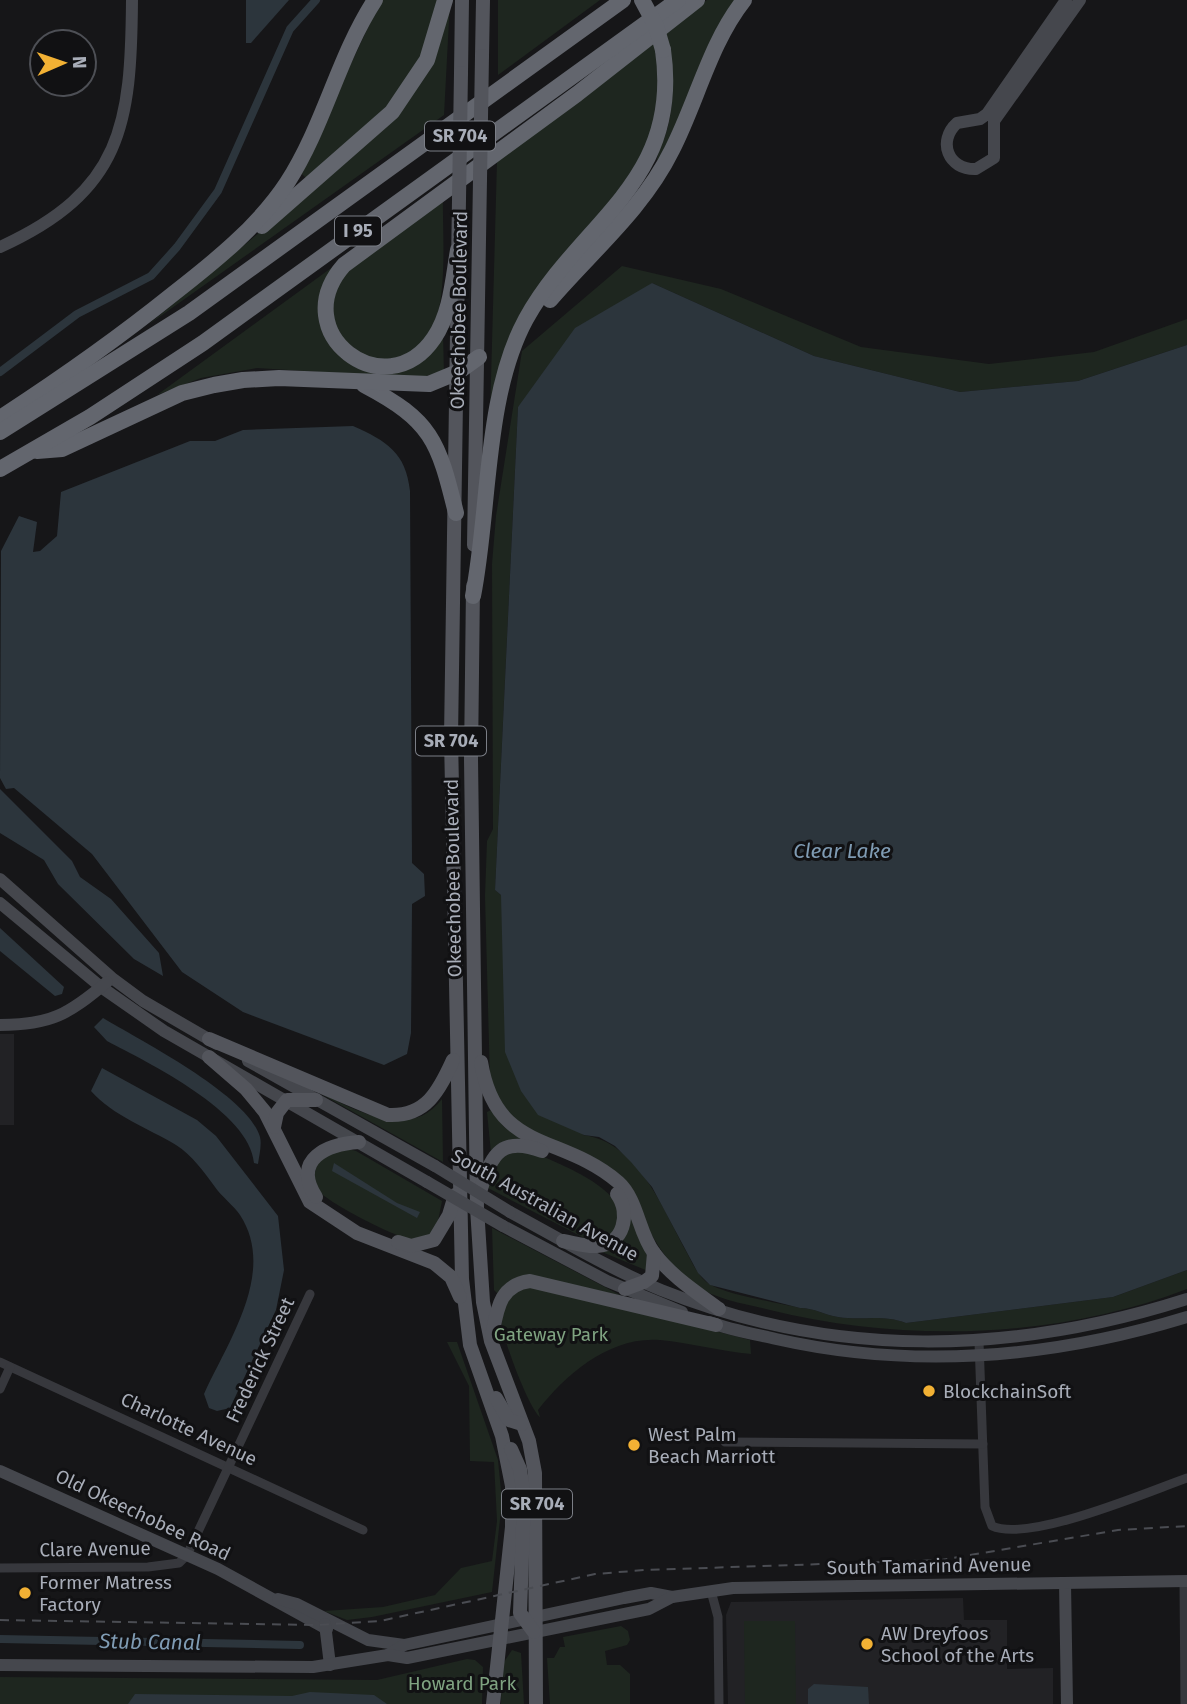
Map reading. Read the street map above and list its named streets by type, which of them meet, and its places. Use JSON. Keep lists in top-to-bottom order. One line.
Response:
{"streets":{"highway":["I 95"],"main road":["SR 704","Okeechobee Boulevard"],"street":["South Australian Avenue","Frederick Street","Charlotte Avenue","Old Okeechobee Road","Clare Avenue","South Tamarind Avenue"]},"crossings":[["Okeechobee Boulevard","South Tamarind Avenue"],["Frederick Street","Charlotte Avenue"],["Frederick Street","Old Okeechobee Road"],["Frederick Street","Clare Avenue"],["Old Okeechobee Road","Clare Avenue"],["Old Okeechobee Road","South Tamarind Avenue"]],"water":["Clear Lake","Stub Canal"],"parks":["Gateway Park","Howard Park"],"places":["BlockchainSoft","West Palm Beach Marriott","Former Matress Factory","AW Dreyfoos School of the Arts"],"north":"right"}
